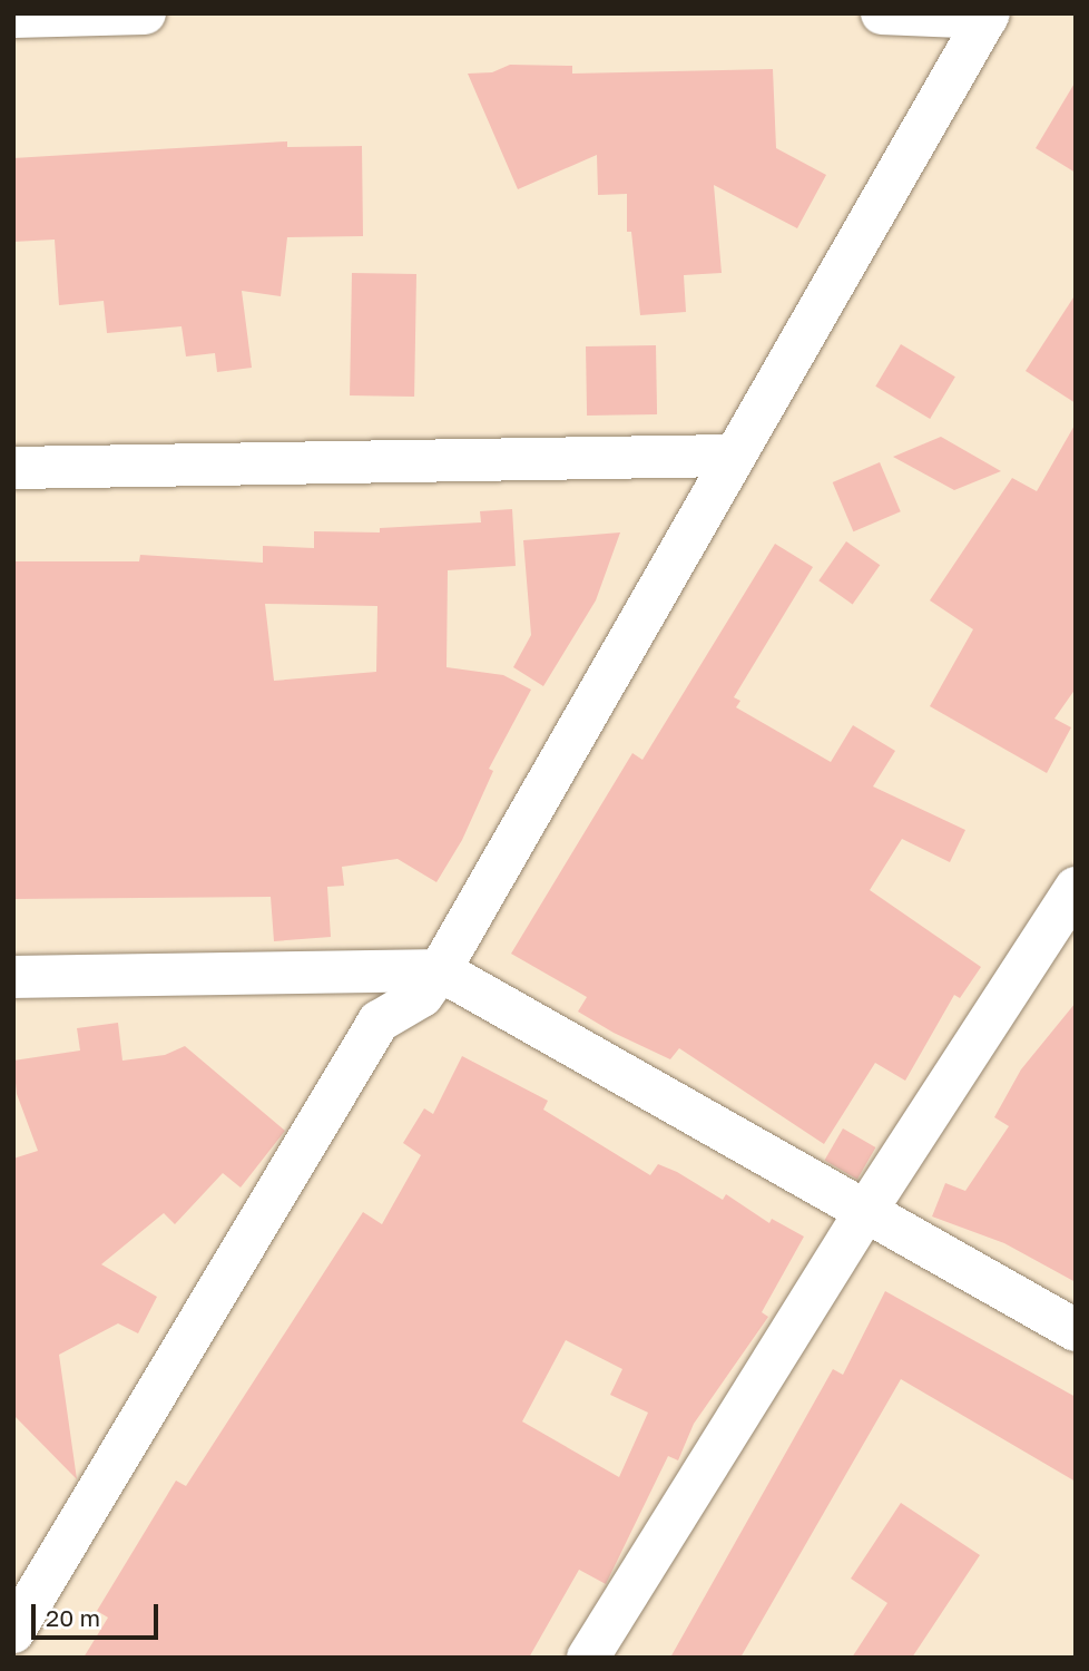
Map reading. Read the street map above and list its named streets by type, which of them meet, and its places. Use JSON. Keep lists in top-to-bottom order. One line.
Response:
{"scale_bar":"20 m"}
